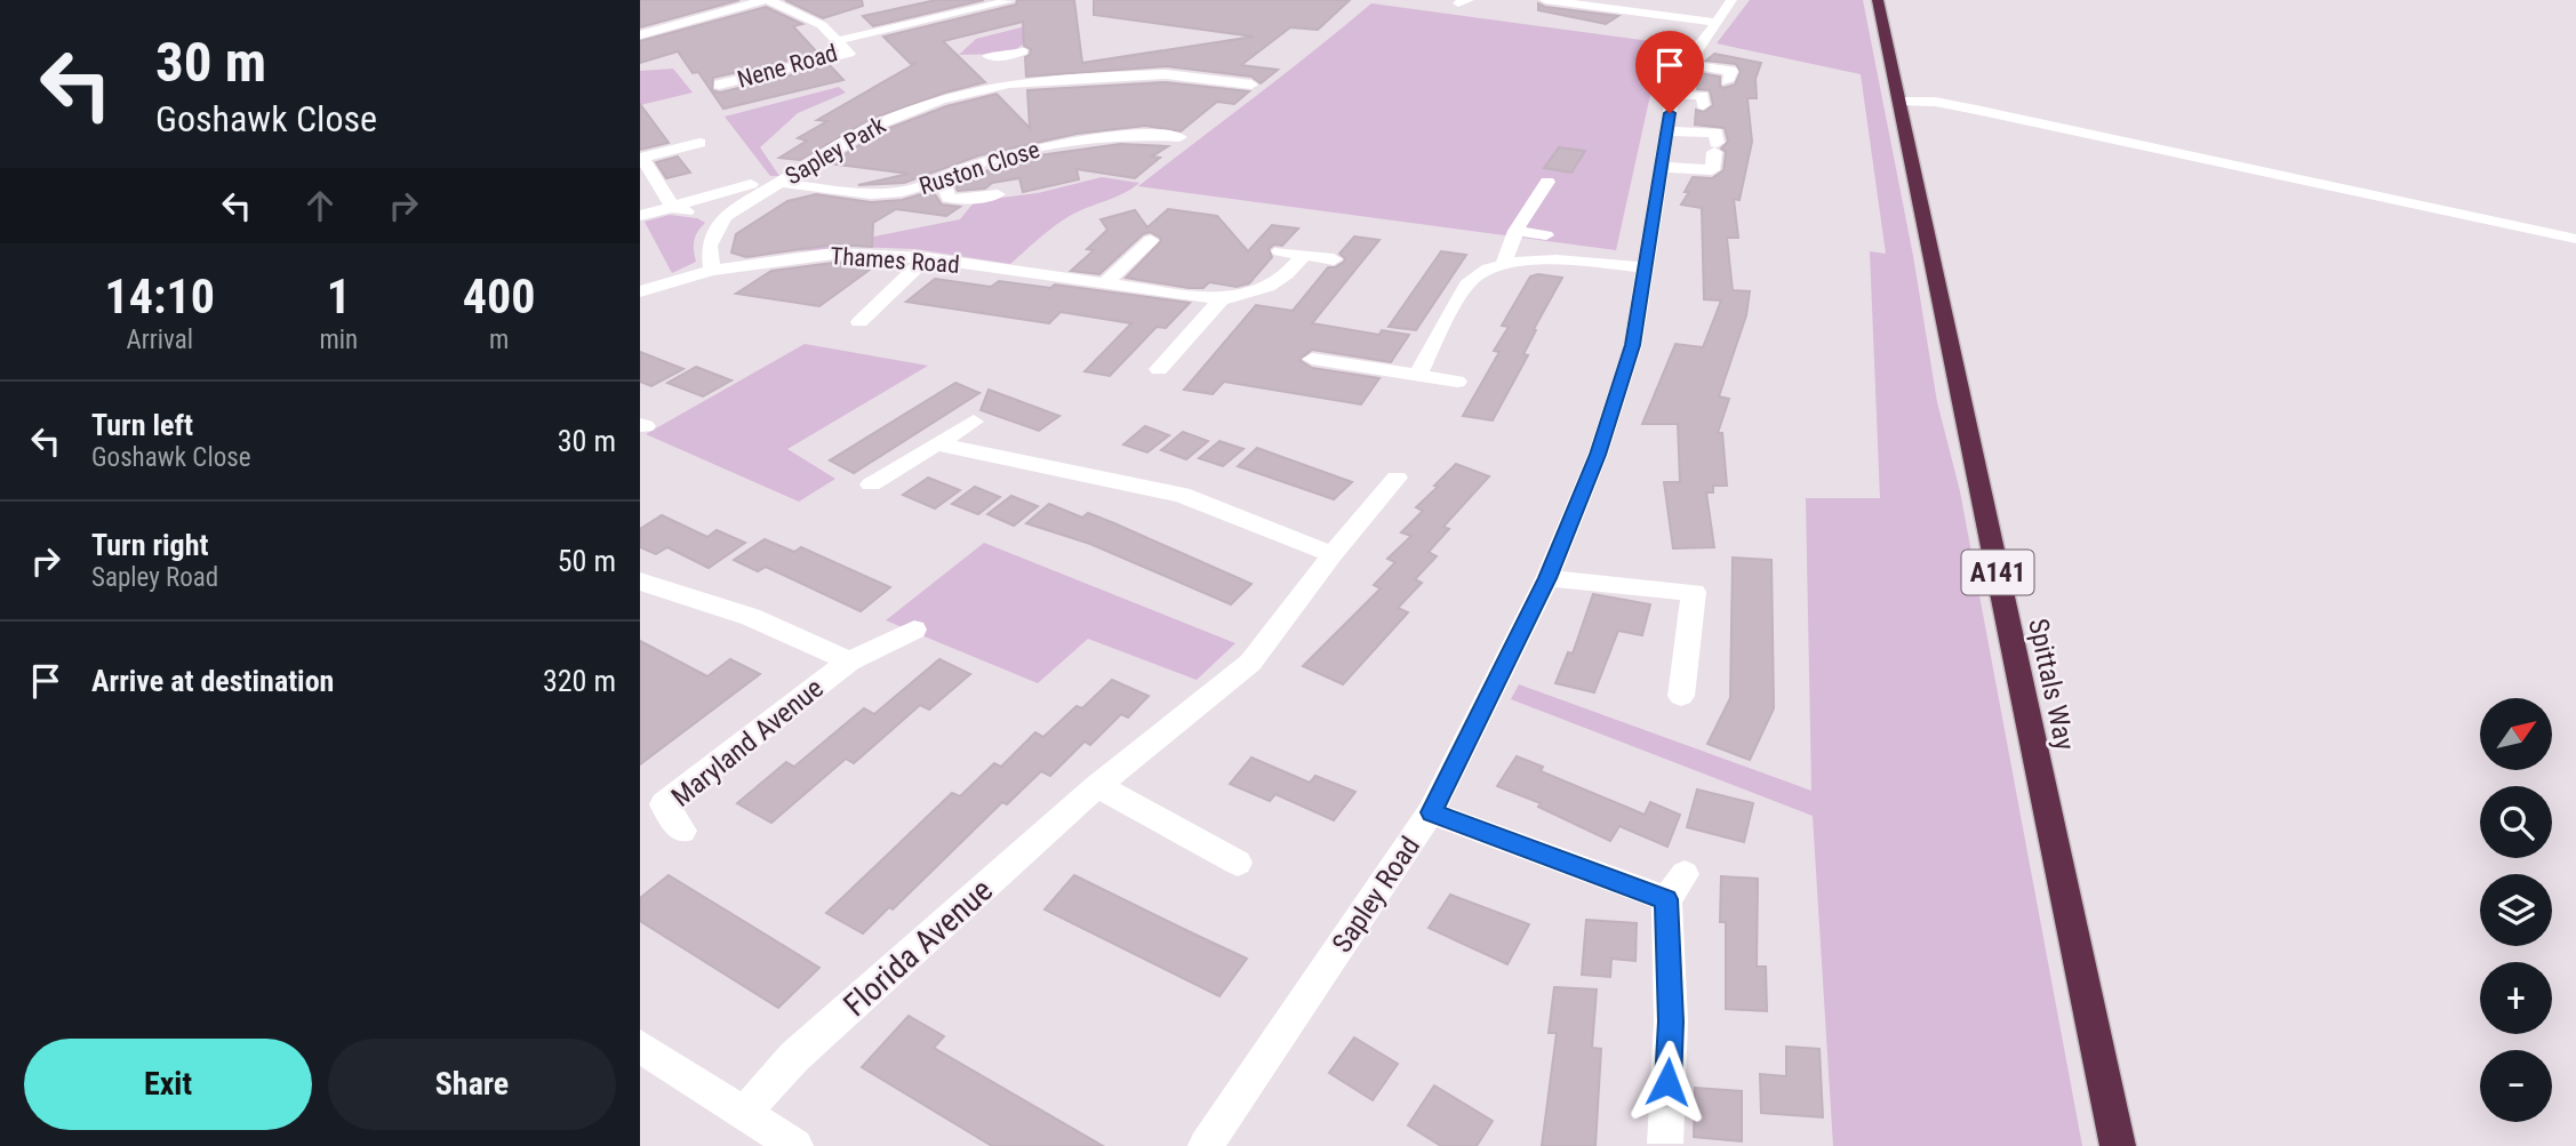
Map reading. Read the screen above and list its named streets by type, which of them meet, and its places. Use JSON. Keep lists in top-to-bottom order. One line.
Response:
{"streets":{"highway":["A141","Spittals Way"],"street":["Nene Road","Sapley Park","Ruston Close","Thames Road","Maryland Avenue","Sapley Road","Florida Avenue"]},"crossings":[["Sapley Park","Ruston Close"]],"north":"top right","page":{"turn":["30 m","Goshawk Close"],"eta":["14:10","Arrival","1","min","400","m"],"list":[{"name":"Turn left","note":"Goshawk Close","value":"30 m"},{"name":"Turn right","note":"Sapley Road","value":"50 m"},{"name":"Arrive at destination","value":"320 m"}],"map_buttons":["+","−"],"buttons":["Exit","Share"]}}
